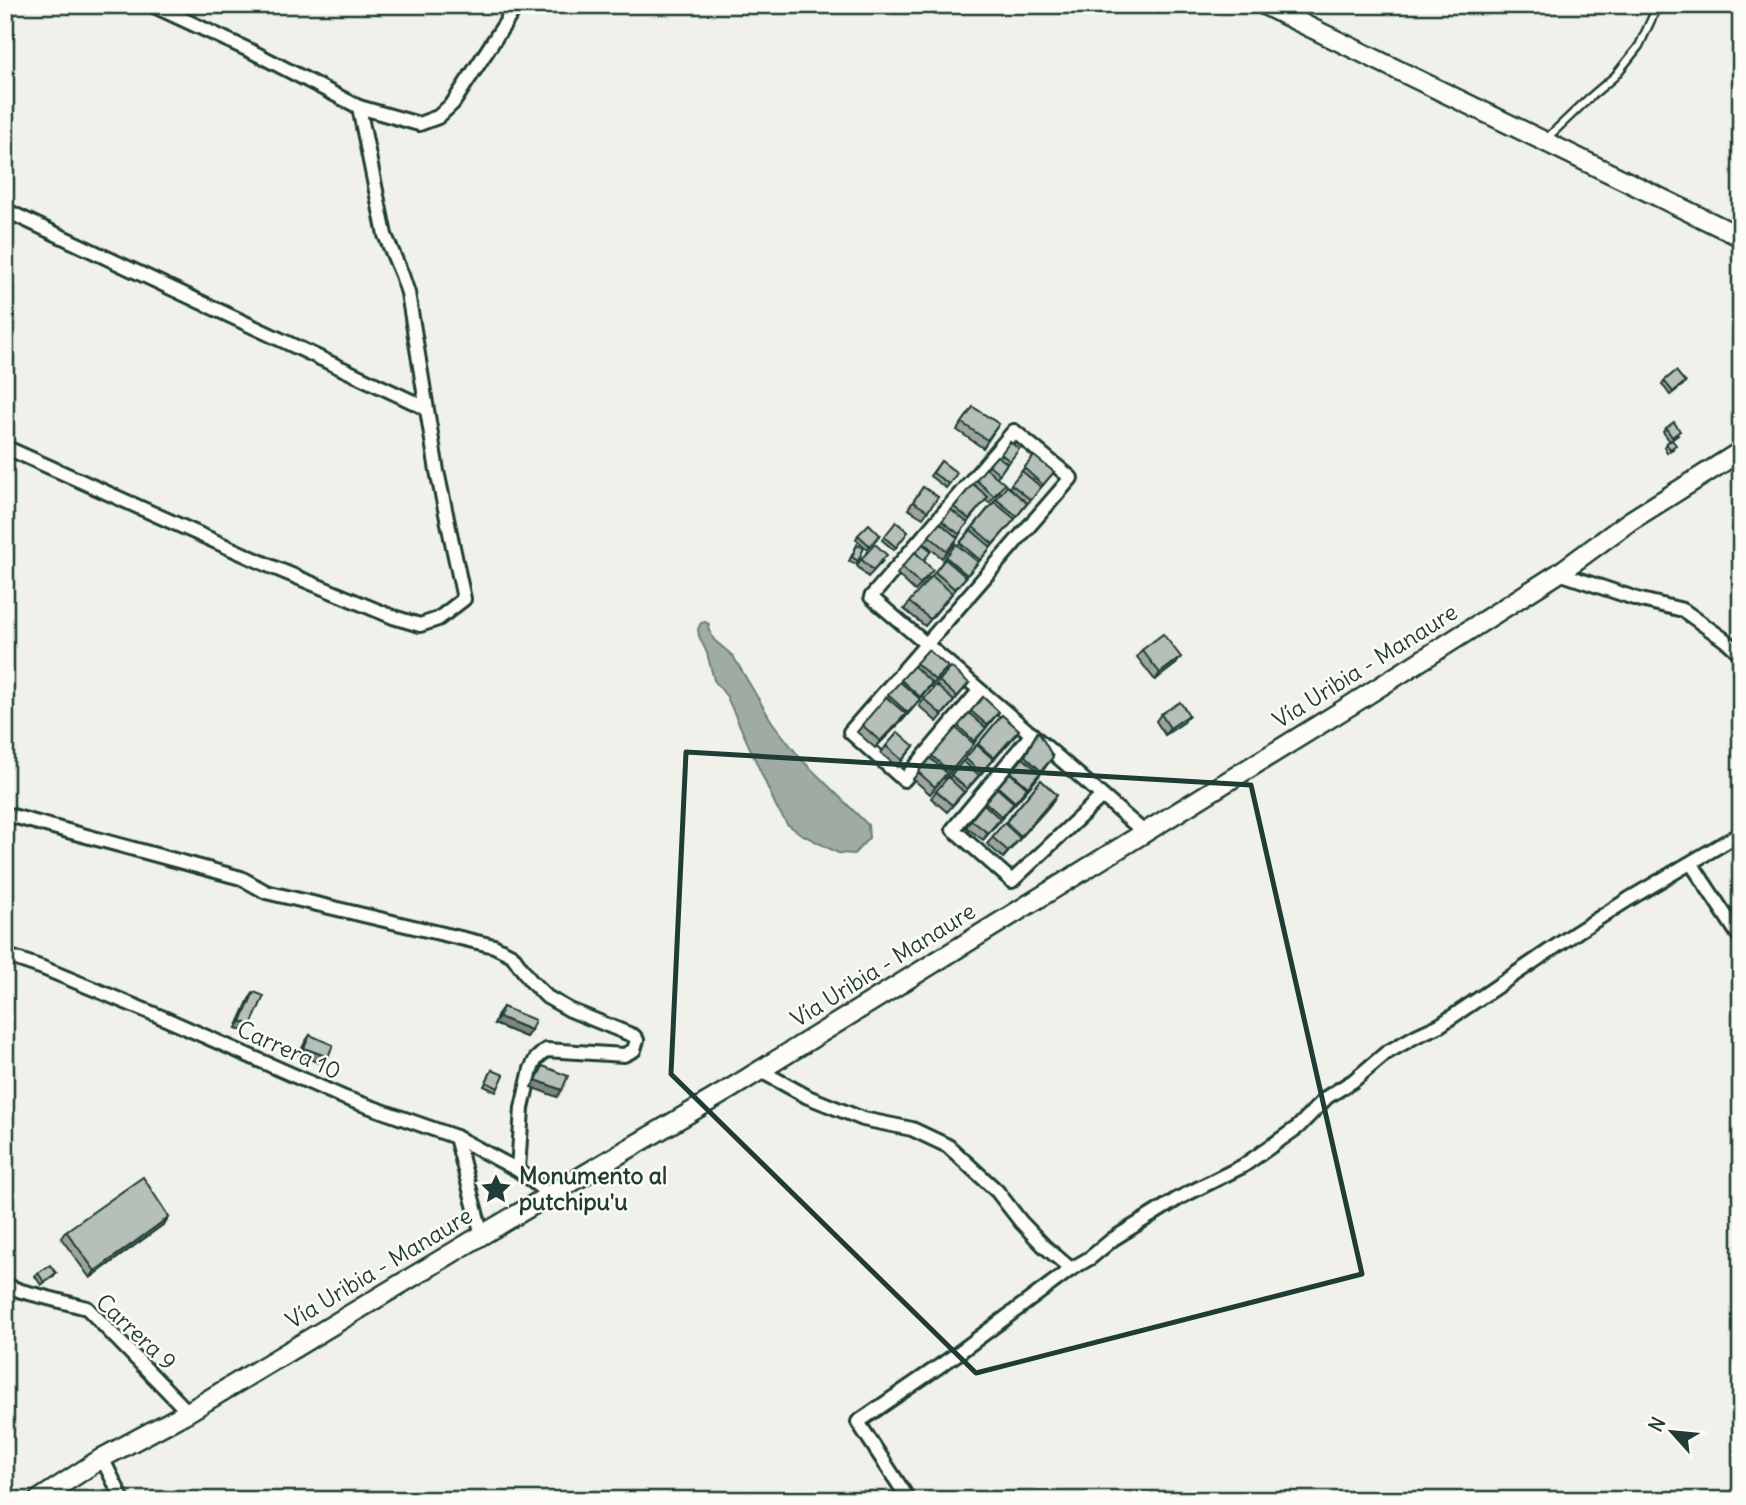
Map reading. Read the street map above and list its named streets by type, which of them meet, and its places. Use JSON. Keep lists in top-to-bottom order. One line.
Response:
{"streets":{"main road":["Vía Uribia - Manaure"],"street":["Carrera 10","Carrera 9"]},"crossings":[["Vía Uribia - Manaure","Carrera 10"],["Vía Uribia - Manaure","Carrera 9"]],"places":{"place":["Monumento al putchipu'u"]},"north":"top left"}
